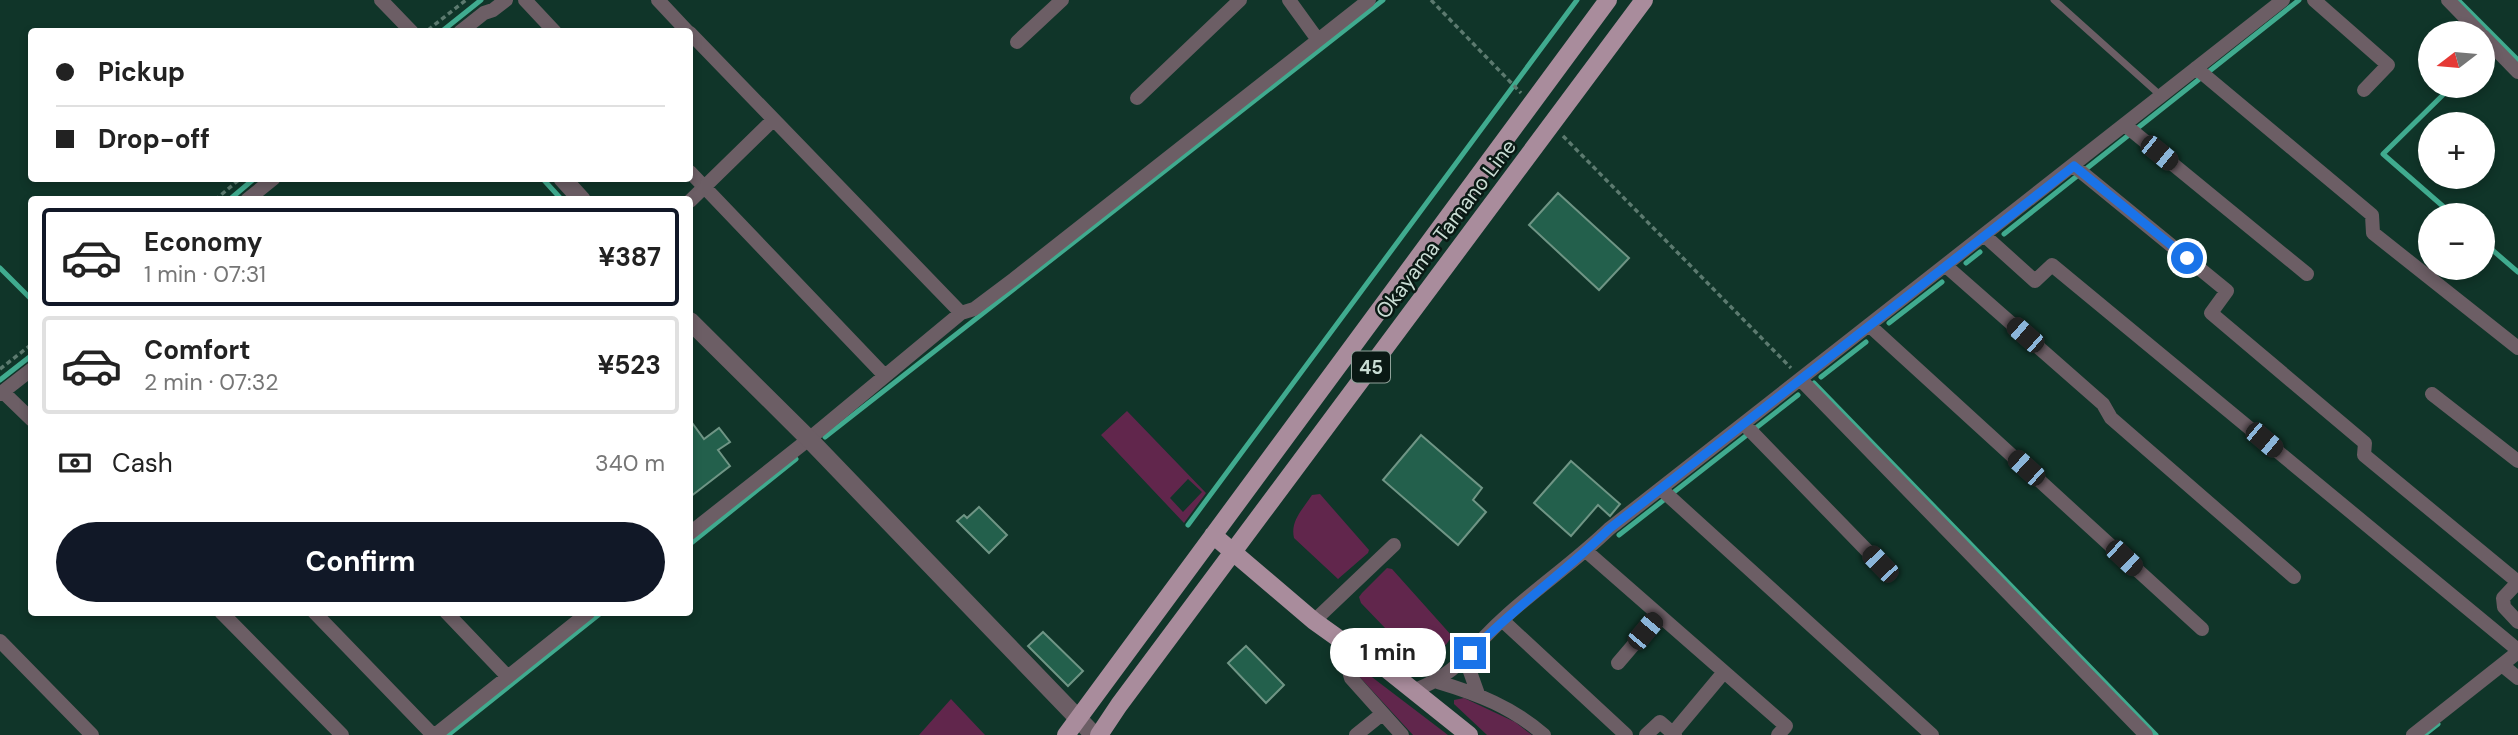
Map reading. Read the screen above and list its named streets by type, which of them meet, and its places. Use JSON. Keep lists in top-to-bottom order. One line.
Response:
{"streets":{"main road":["Okayama Tamano Line","45"]},"north":"left","page":{"map_buttons":["+","−"],"banner":["Pickup","Drop-off"],"list":[{"name":"Economy","note":"1 min · 07:31","value":"¥387"},{"name":"Comfort","note":"2 min · 07:32","value":"¥523"}],"pay":["Cash","340 m"],"buttons":"Confirm","bubble":"1 min"}}
